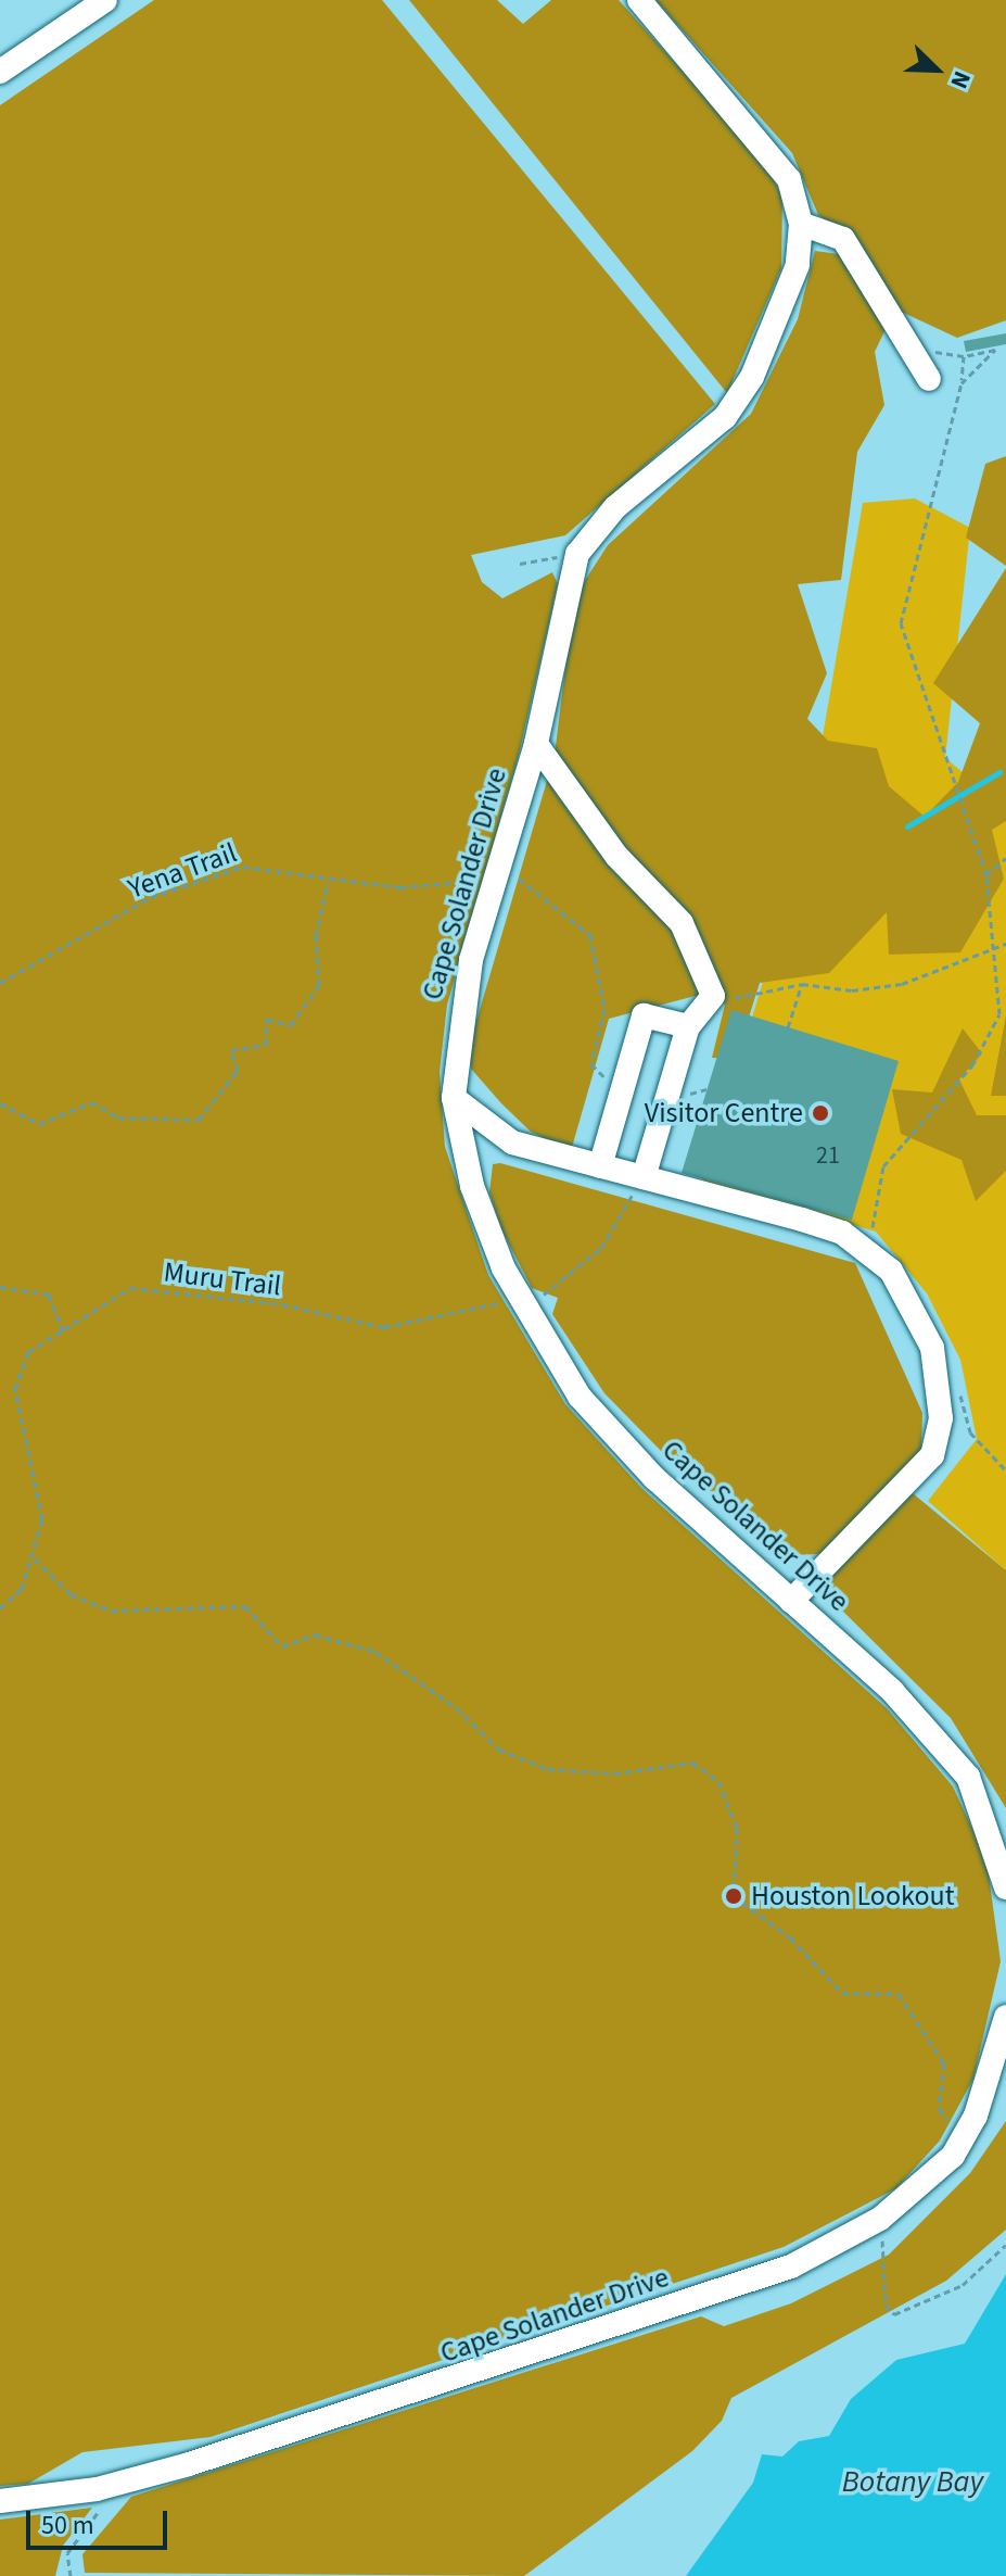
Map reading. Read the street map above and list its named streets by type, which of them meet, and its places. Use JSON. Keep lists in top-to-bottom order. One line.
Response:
{"streets":{"street":["Cape Solander Drive"],"path":["Yena Trail","Muru Trail"]},"crossings":[["Cape Solander Drive","Muru Trail"]],"water":["Botany Bay"],"places":["Visitor Centre","Houston Lookout"],"house_numbers":["21"],"scale_bar":"50 m","north":"bottom right"}
